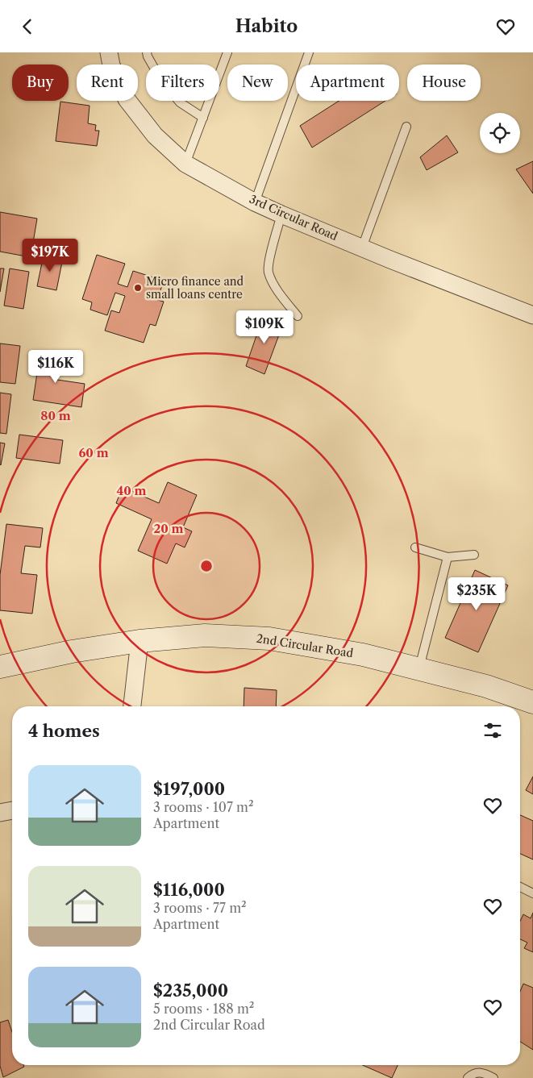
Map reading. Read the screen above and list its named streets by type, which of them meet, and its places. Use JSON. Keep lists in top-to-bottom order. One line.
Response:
{"streets":{"street":["3rd Circular Road","2nd Circular Road"]},"places":["Micro finance and small loans centre"],"page":{"header":"Habito","chip":["Buy","Rent","Filters","New","Apartment","House"],"price":["$197K","$109K","$116K","$235K"],"heading":"4 homes","list":[{"name":"$197,000","note":"3 rooms · 107 m² · Apartment"},{"name":"$116,000","note":"3 rooms · 77 m² · Apartment"},{"name":"$235,000","note":"5 rooms · 188 m² · 2nd Circular Road"}]},"rings":["80 m","60 m","40 m","20 m"]}
